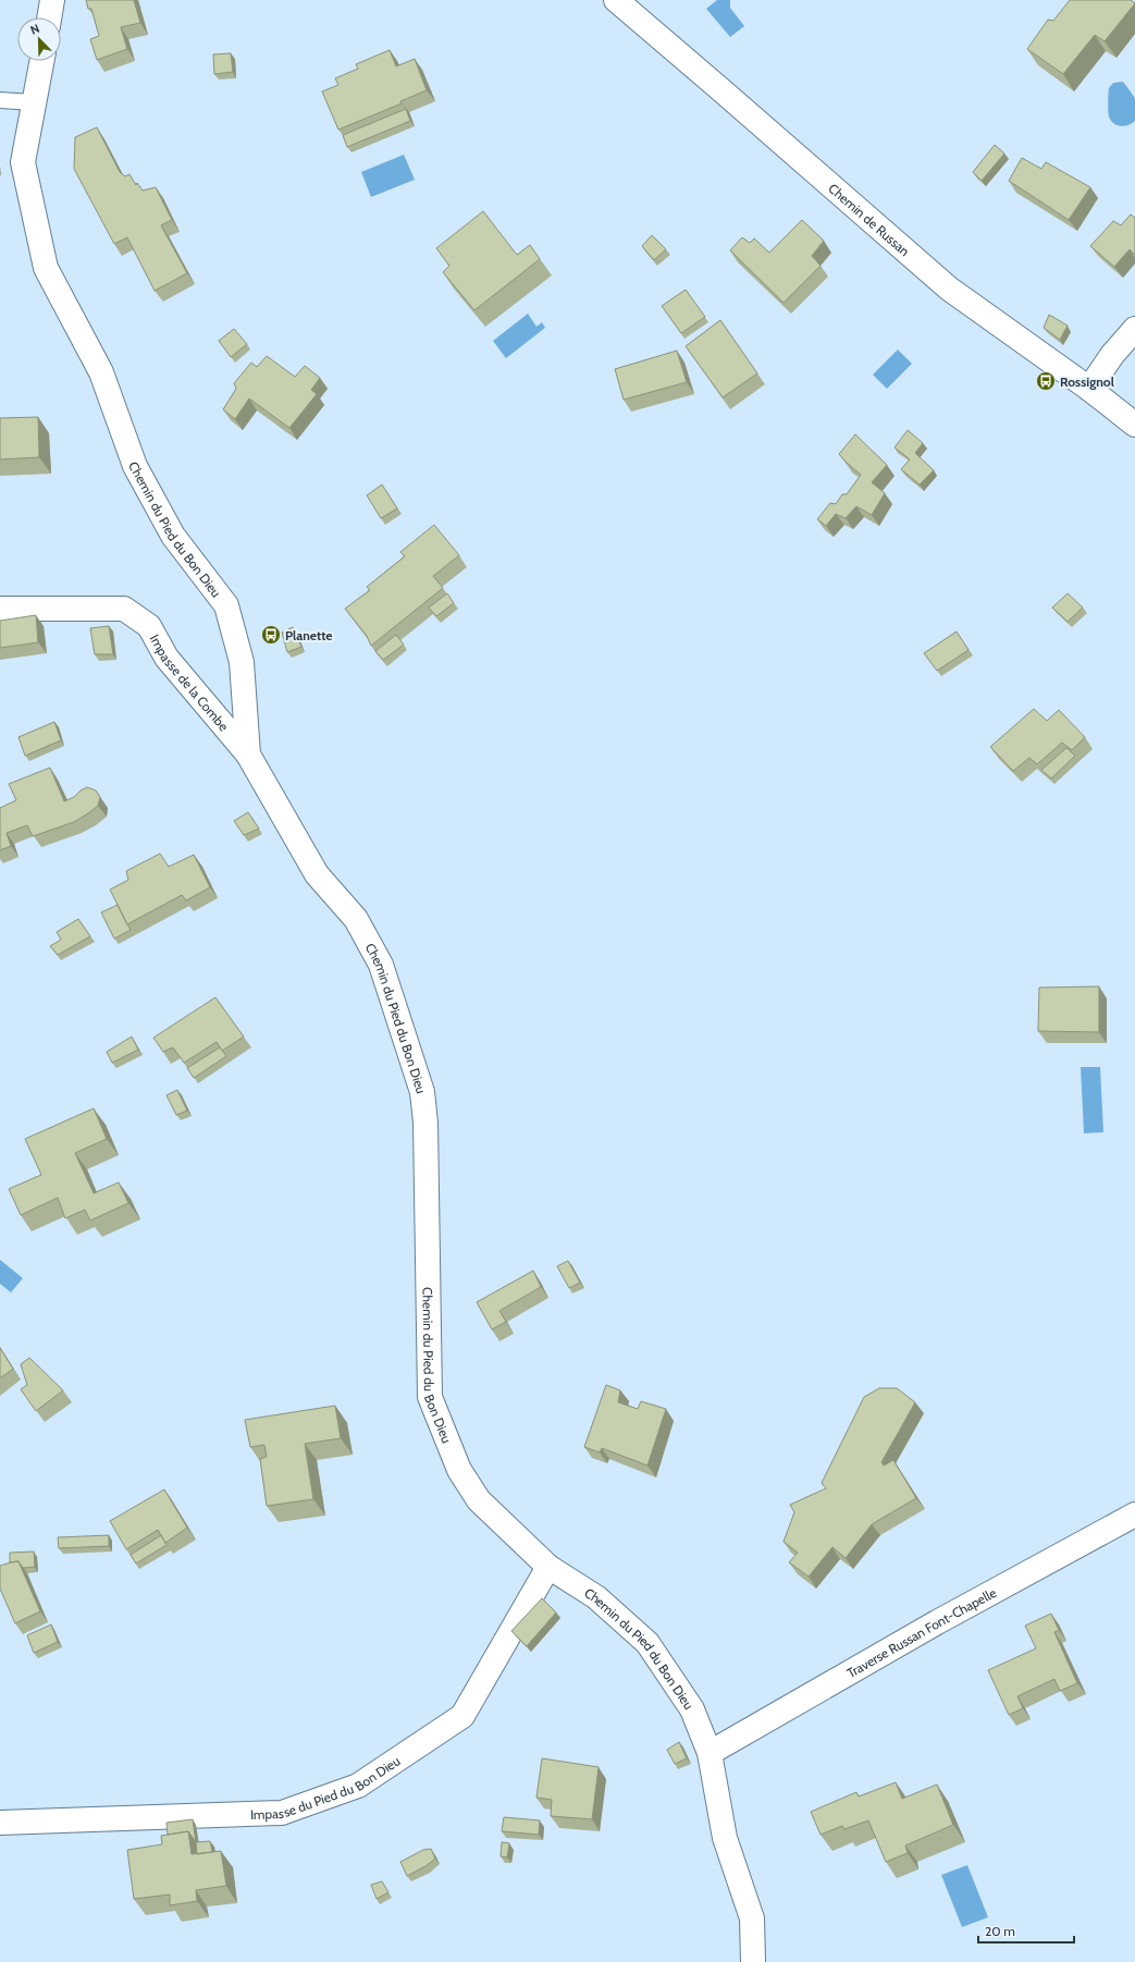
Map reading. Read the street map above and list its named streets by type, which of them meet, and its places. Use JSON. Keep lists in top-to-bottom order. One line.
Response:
{"streets":{"street":["Chemin de Russan","Chemin du Pied du Bon Dieu","Impasse de la Combe","Traverse Russan Font-Chapelle","Impasse du Pied du Bon Dieu"]},"crossings":[["Chemin du Pied du Bon Dieu","Impasse de la Combe"],["Chemin du Pied du Bon Dieu","Traverse Russan Font-Chapelle"],["Chemin du Pied du Bon Dieu","Impasse du Pied du Bon Dieu"]],"places":{"bus stop":["Rossignol","Planette"]},"scale_bar":"20 m","north":"top left"}
